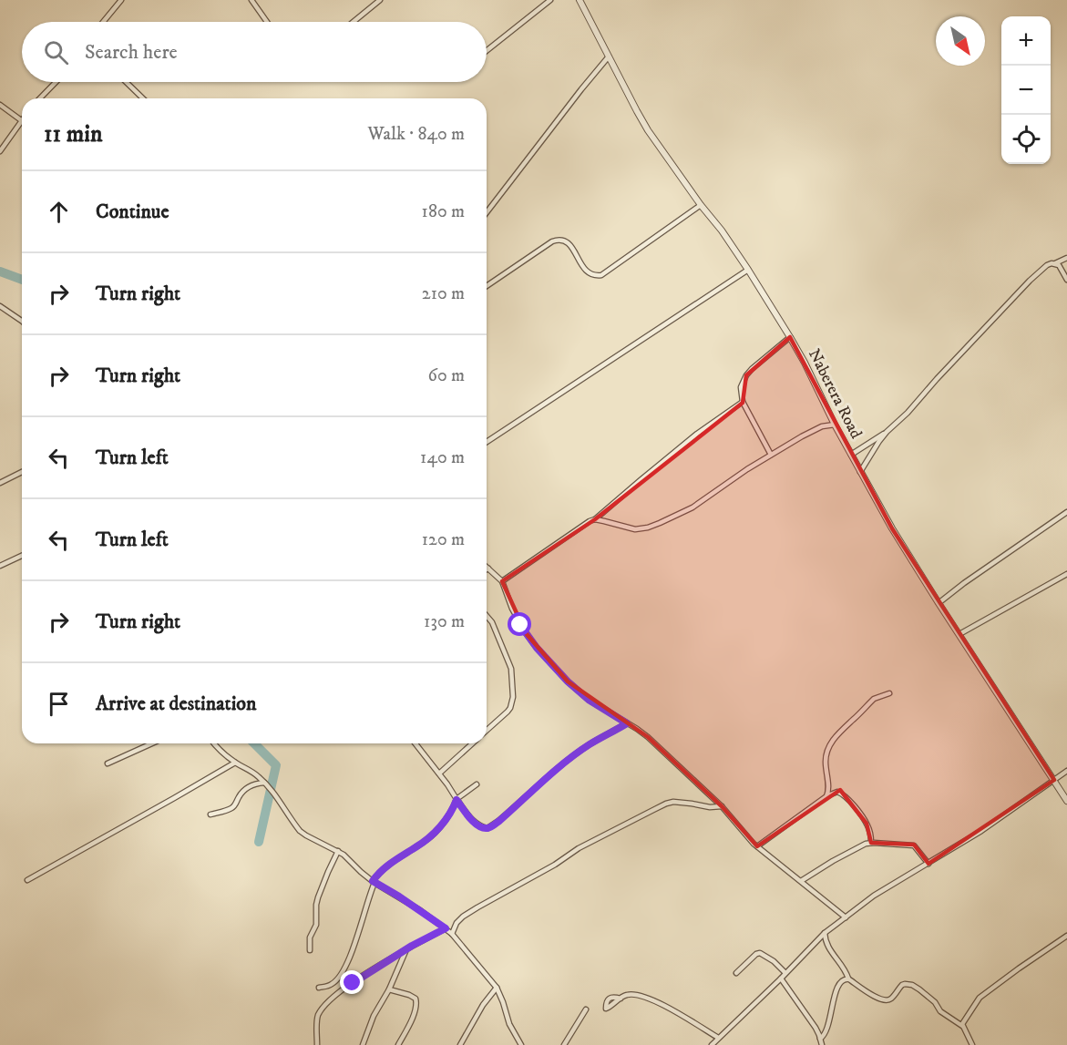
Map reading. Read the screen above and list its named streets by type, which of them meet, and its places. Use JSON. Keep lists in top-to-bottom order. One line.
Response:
{"streets":{"street":["Naberera Road"]},"north":"bottom right","page":{"map_buttons":["+","−"],"search":"Search here","heading":["11 min","Walk · 840 m"],"list":[["Continue","180 m"],["Turn right","210 m"],["Turn right","60 m"],["Turn left","140 m"],["Turn left","120 m"],["Turn right","130 m"],"Arrive at destination"]}}
